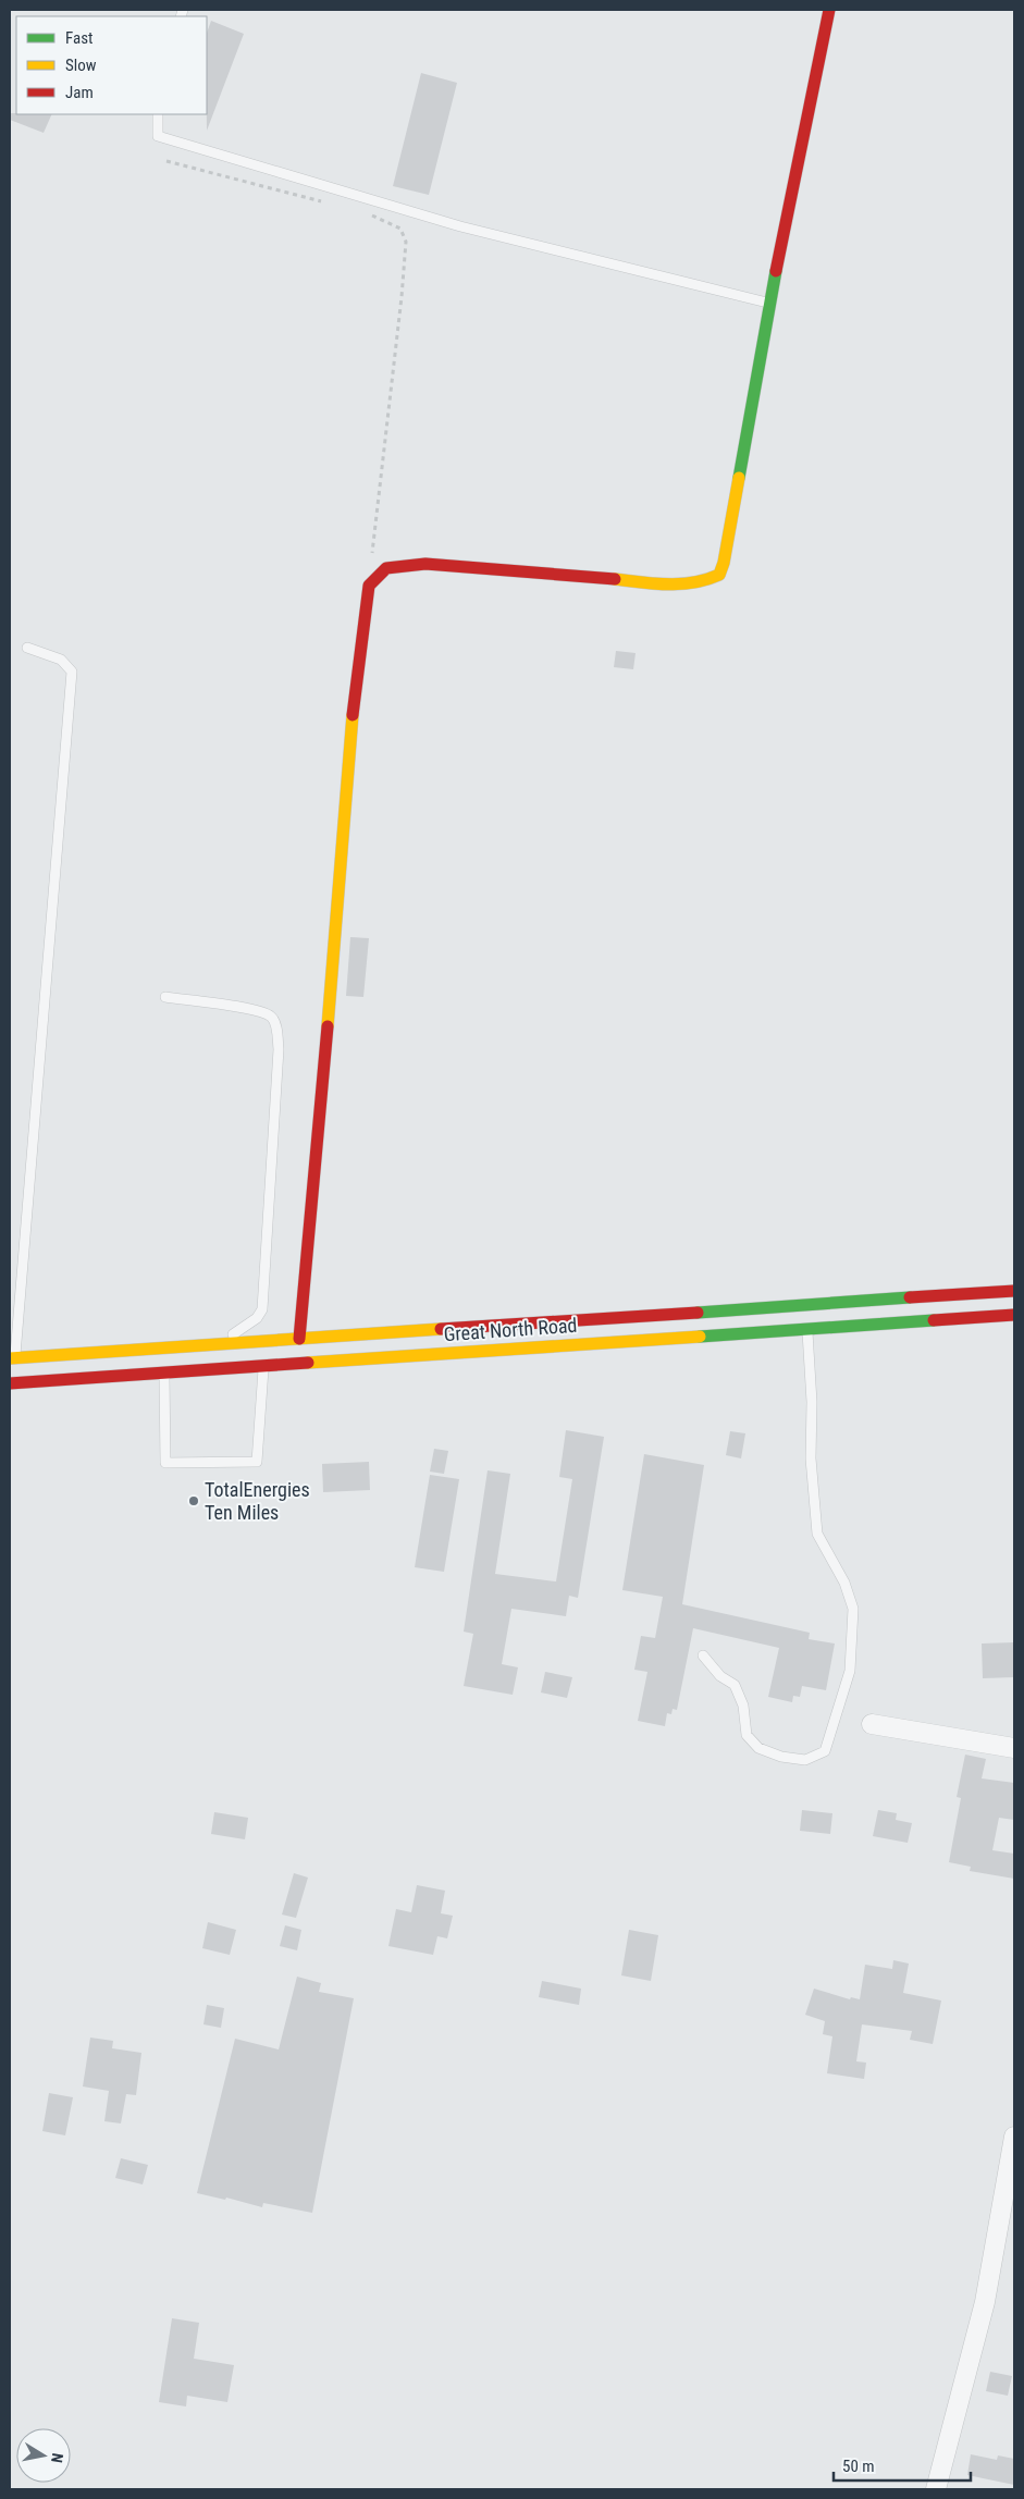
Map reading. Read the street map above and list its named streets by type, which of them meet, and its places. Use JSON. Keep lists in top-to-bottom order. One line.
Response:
{"streets":{"main road":["Great North Road"]},"places":["TotalEnergies Ten Miles"],"legend":["Fast","Slow","Jam"],"scale_bar":"50 m","north":"right"}
